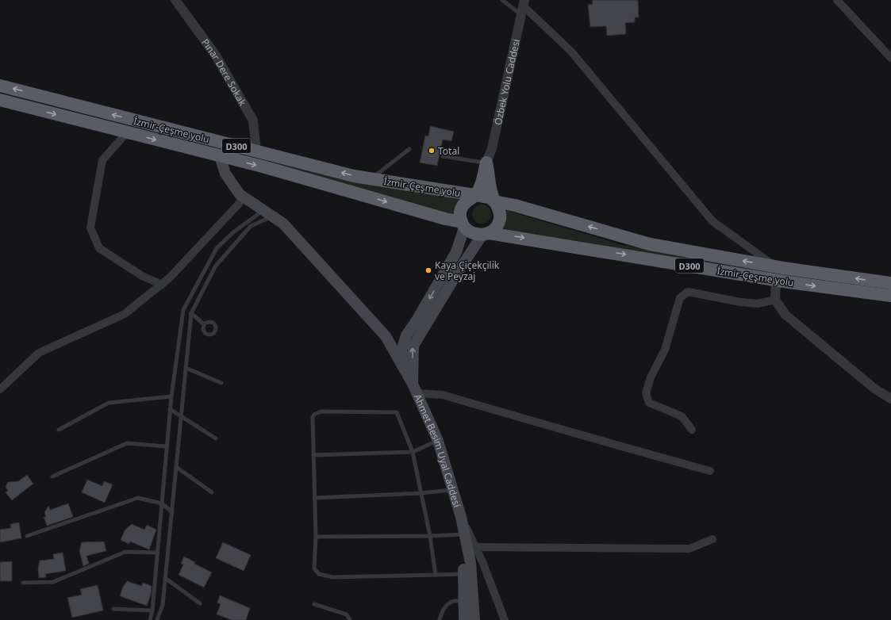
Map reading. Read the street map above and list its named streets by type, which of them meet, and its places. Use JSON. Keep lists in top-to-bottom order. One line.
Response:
{"streets":{"highway":["İzmir-Çeşme yolu","D300"],"main road":["Ahmet Besim Uyal Caddesi"],"street":["Pınar Dere Sokak","Özbek Yolu Caddesi"]},"crossings":[["Pınar Dere Sokak","İzmir-Çeşme yolu"],["İzmir-Çeşme yolu","D300"]],"places":["Total","Kaya Çiçekçilik ve Peyzaj"]}
